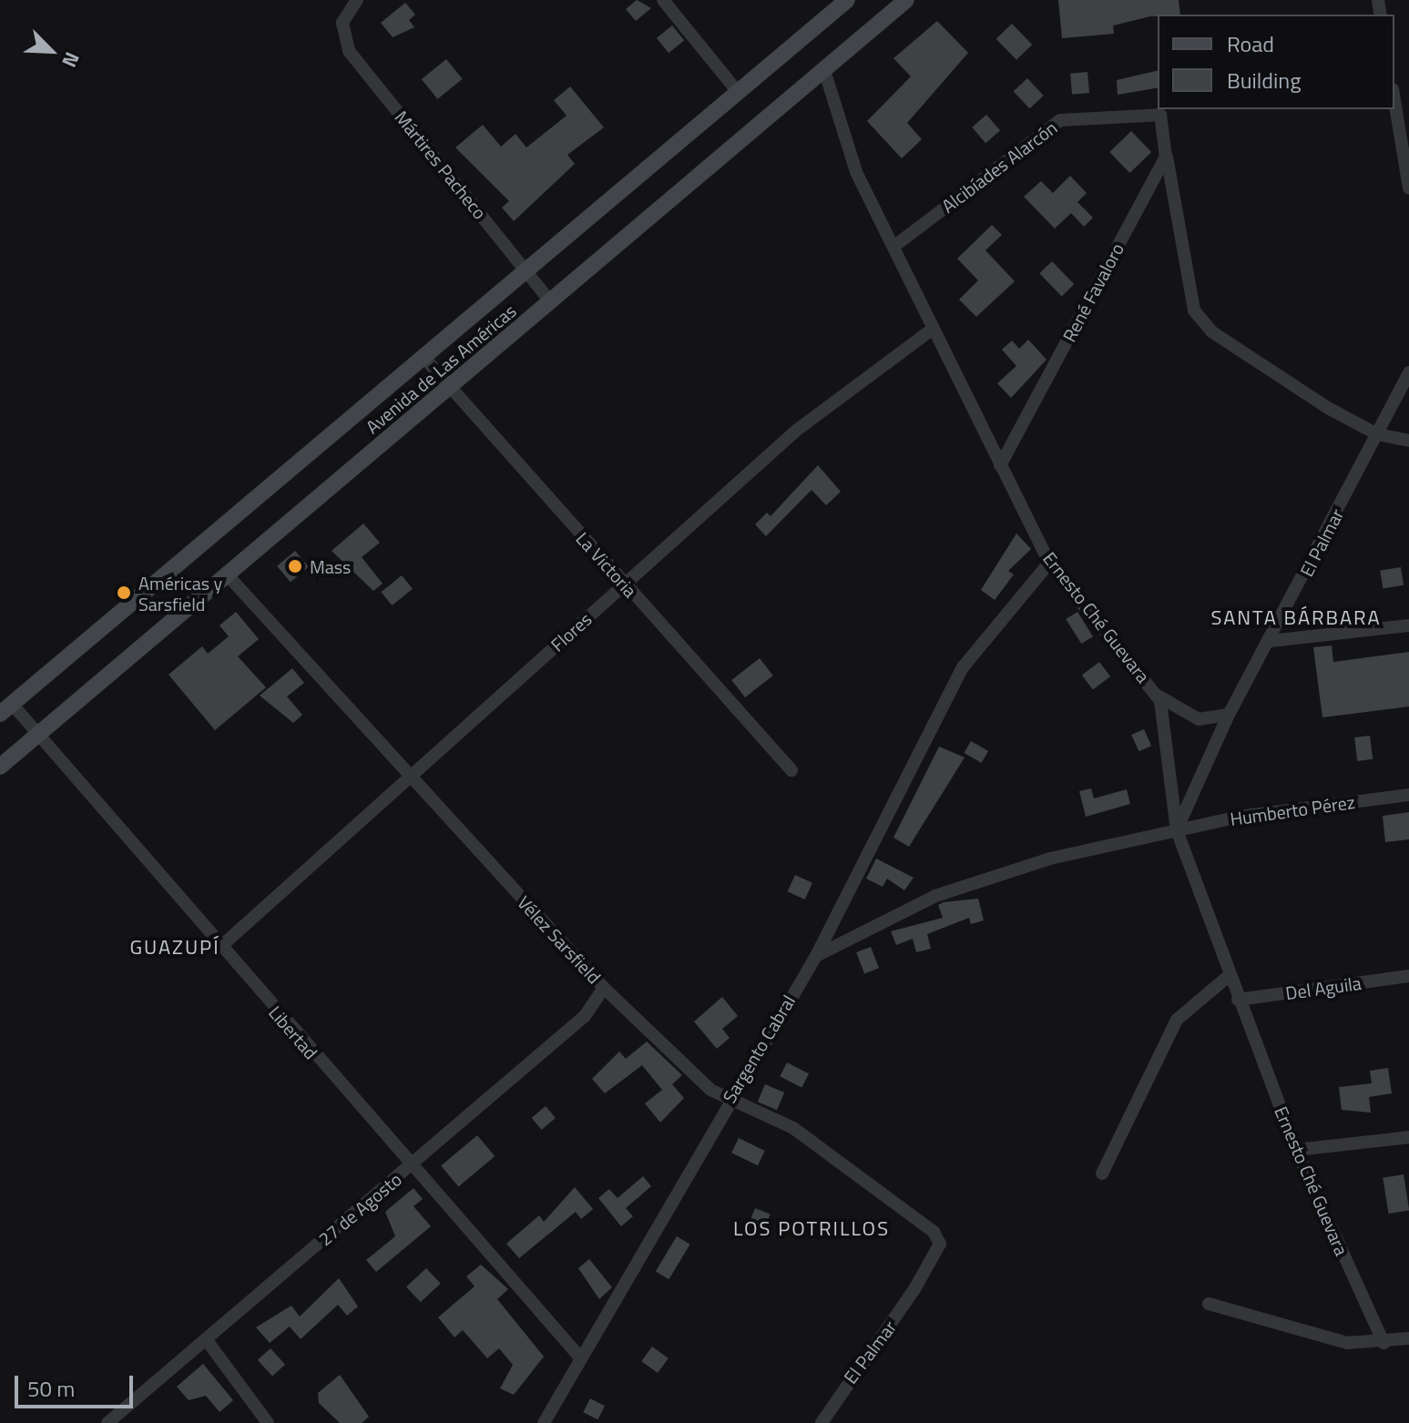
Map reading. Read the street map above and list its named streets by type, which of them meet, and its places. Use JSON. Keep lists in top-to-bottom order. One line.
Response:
{"streets":{"main road":["Avenida de Las Américas"],"street":["Mártires Pacheco","Alcibíades Alarcón","René Favaloro","El Palmar","La Victoria","Ernesto Ché Guevara","Flores","Humberto Pérez","Vélez Sarsfield","Del Aguila","Libertad","Sargento Cabral","27 de Agosto"]},"crossings":[["Mártires Pacheco","Avenida de Las Américas"],["Alcibíades Alarcón","René Favaloro"],["Alcibíades Alarcón","Ernesto Ché Guevara"],["René Favaloro","Ernesto Ché Guevara"],["Avenida de Las Américas","La Victoria"],["Avenida de Las Américas","Ernesto Ché Guevara"],["Avenida de Las Américas","Vélez Sarsfield"],["Avenida de Las Américas","Libertad"],["El Palmar","Ernesto Ché Guevara"],["El Palmar","Humberto Pérez"],["El Palmar","Vélez Sarsfield"],["La Victoria","Flores"],["Ernesto Ché Guevara","Flores"],["Ernesto Ché Guevara","Humberto Pérez"],["Ernesto Ché Guevara","Del Aguila"],["Ernesto Ché Guevara","Sargento Cabral"],["Flores","Vélez Sarsfield"],["Flores","Libertad"],["Humberto Pérez","Sargento Cabral"],["Vélez Sarsfield","Sargento Cabral"],["Vélez Sarsfield","27 de Agosto"],["Libertad","Sargento Cabral"],["Libertad","27 de Agosto"]],"districts":["SANTA BÁRBARA","GUAZUPÍ","LOS POTRILLOS"],"places":["Mass","Américas y Sarsfield"],"legend":["Road","Building"],"scale_bar":"50 m","north":"bottom right"}
